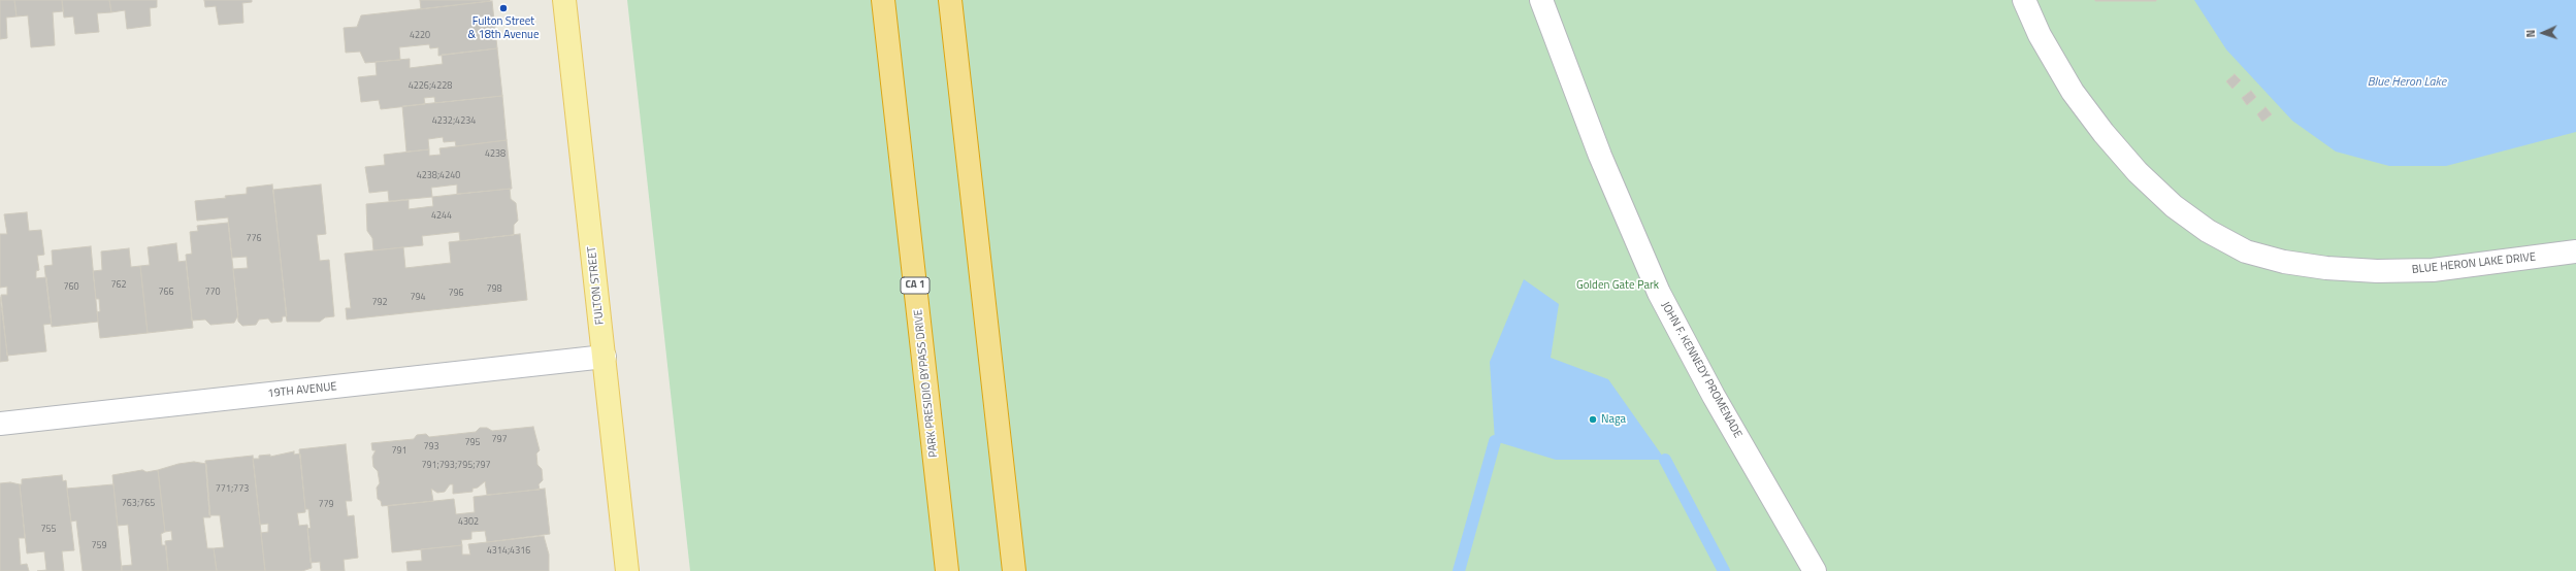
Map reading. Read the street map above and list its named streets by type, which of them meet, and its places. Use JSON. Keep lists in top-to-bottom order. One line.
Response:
{"streets":{"highway":["CA 1","PARK PRESIDIO BYPASS DRIVE"],"main road":["FULTON STREET"],"street":["BLUE HERON LAKE DRIVE","JOHN F. KENNEDY PROMENADE","19TH AVENUE"]},"crossings":[["FULTON STREET","19TH AVENUE"]],"water":["Blue Heron Lake"],"parks":["Golden Gate Park"],"places":["Fulton Street & 18th Avenue","Naga"],"house_numbers":["4220","4226;4228","4232;4234","4238","4238;4240","4244","776","762","760","798","766","770","796","794","792","797","795","793","791","791;793;795;797","771;773","763;765","779","4302","755","759","4314;4316"],"north":"left"}
